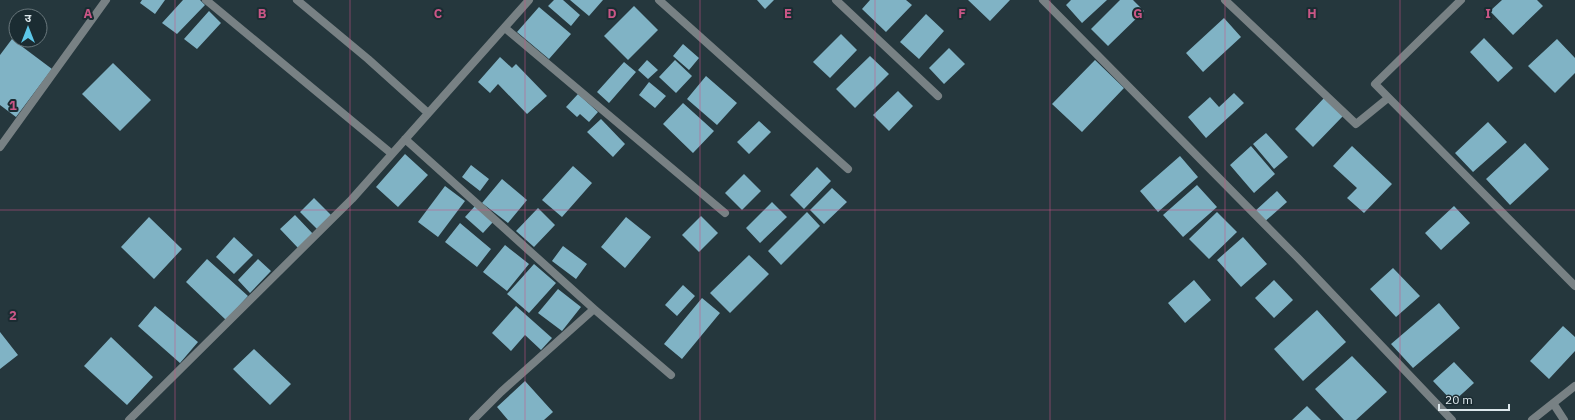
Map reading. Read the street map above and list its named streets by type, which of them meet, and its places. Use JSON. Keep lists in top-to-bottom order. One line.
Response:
{"scale_bar":"20 m","north":"top","grid":{"columns":["A","B","C","D","E","F","G","H","I"],"rows":["1","2"]}}
